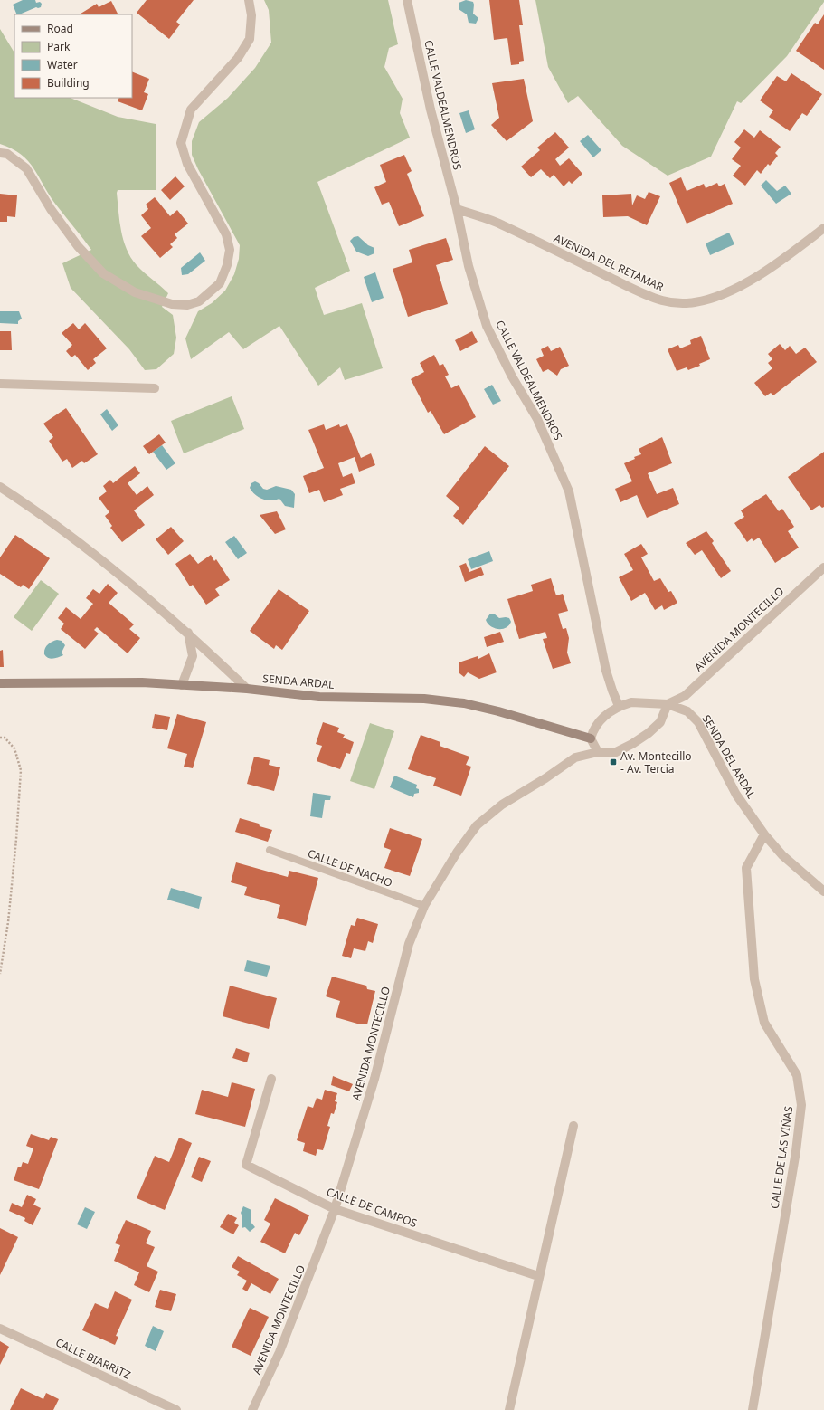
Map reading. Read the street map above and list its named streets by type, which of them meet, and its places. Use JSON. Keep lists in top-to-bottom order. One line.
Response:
{"streets":{"main road":["SENDA ARDAL"],"street":["CALLE VALDEALMENDROS","AVENIDA DEL RETAMAR","AVENIDA MONTECILLO","SENDA DEL ARDAL","CALLE DE LAS VIÑAS","CALLE DE CAMPOS","CALLE BIARRITZ"],"lane":["CALLE DE NACHO"]},"crossings":[["CALLE VALDEALMENDROS","AVENIDA DEL RETAMAR"],["AVENIDA MONTECILLO","SENDA DEL ARDAL"],["AVENIDA MONTECILLO","CALLE DE NACHO"],["AVENIDA MONTECILLO","CALLE DE CAMPOS"],["SENDA DEL ARDAL","CALLE DE LAS VIÑAS"]],"places":{"transit":["Av. Montecillo - Av. Tercia"]},"legend":["Road","Park","Water","Building"]}
